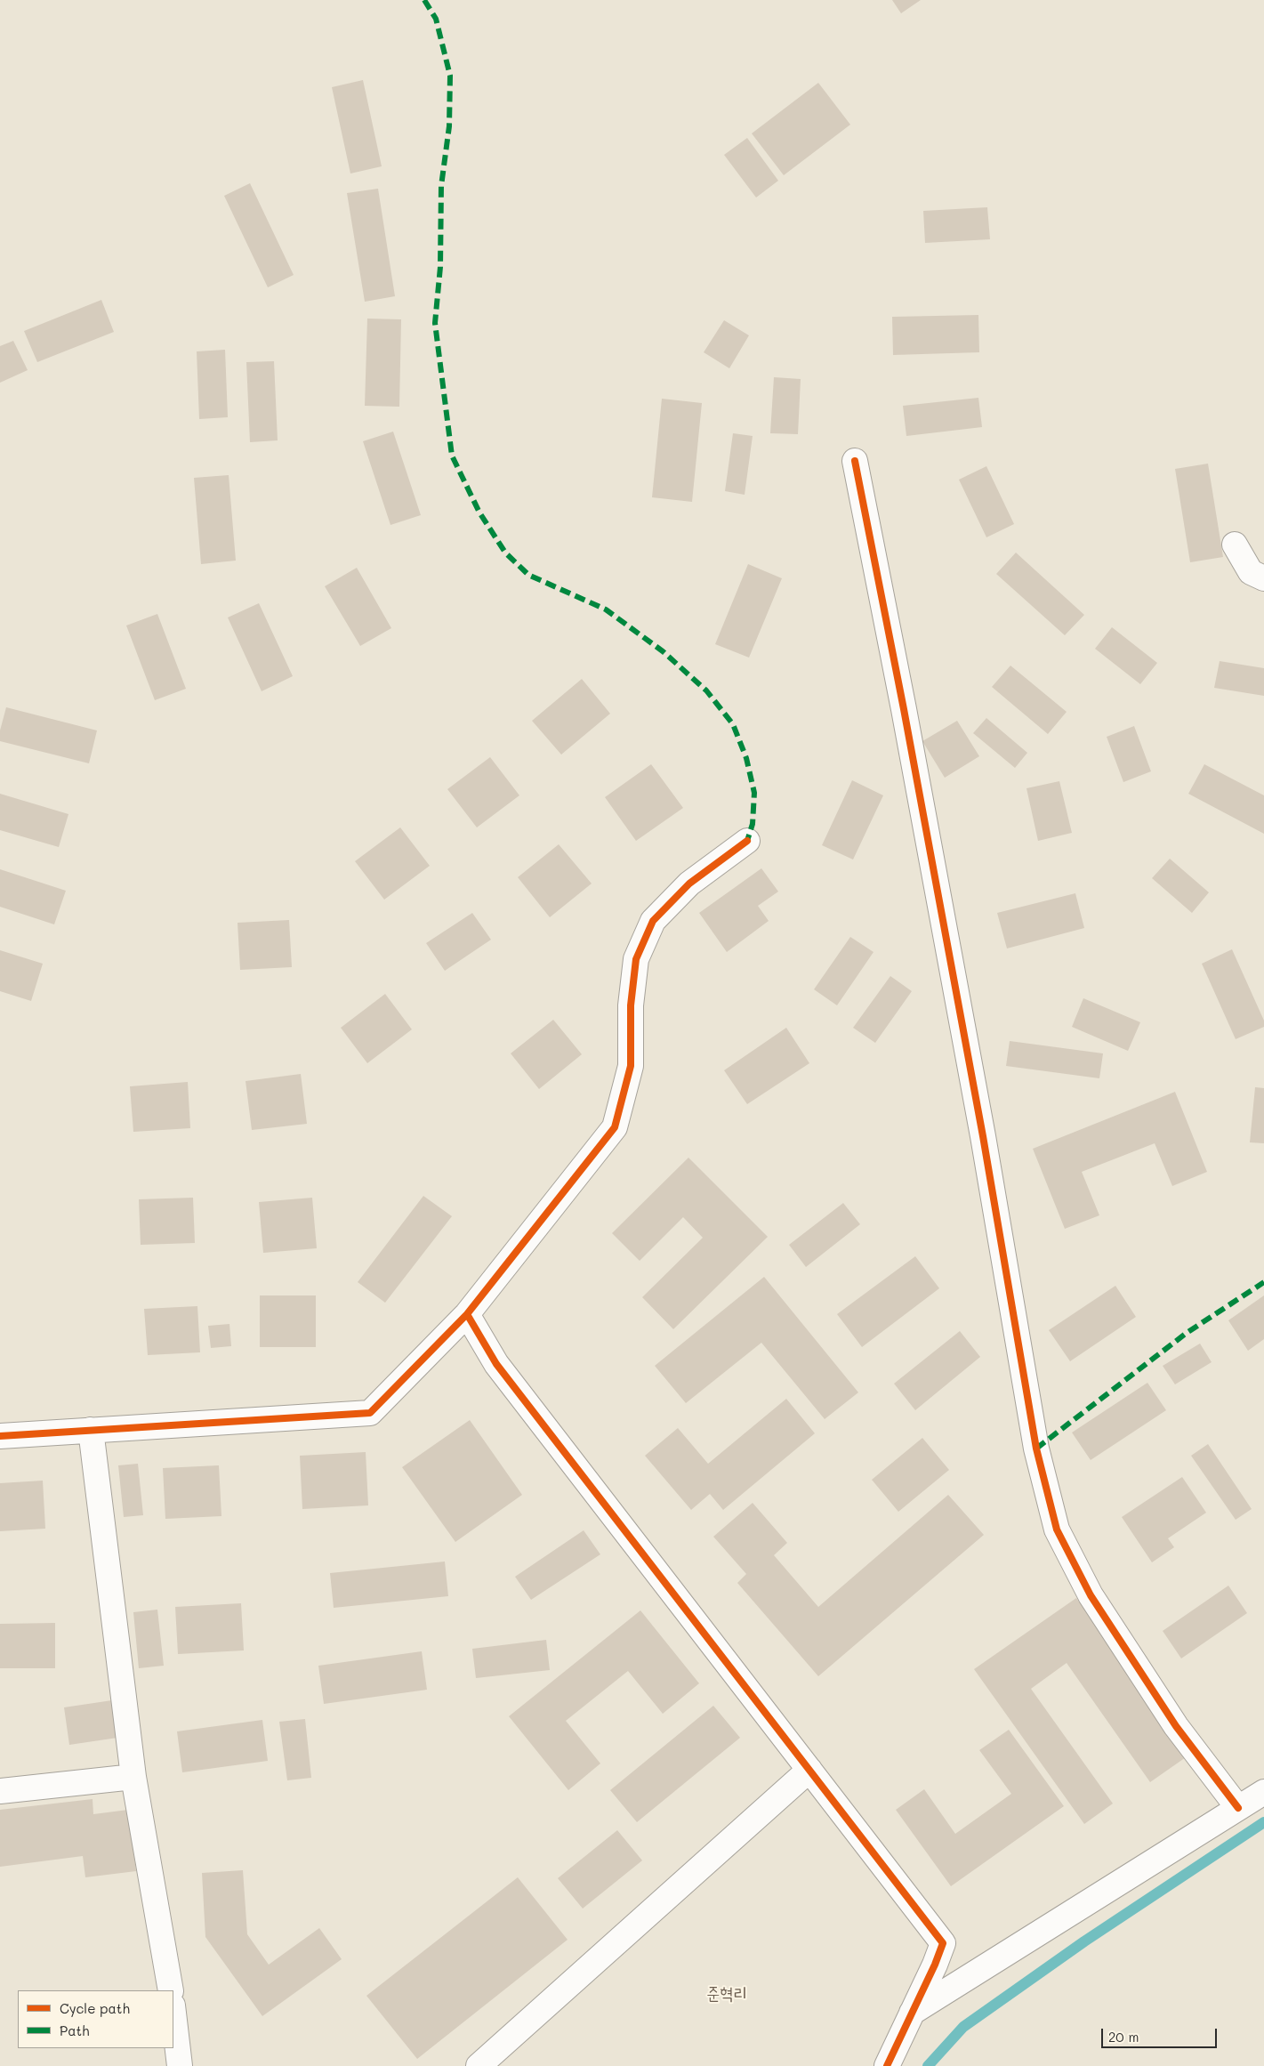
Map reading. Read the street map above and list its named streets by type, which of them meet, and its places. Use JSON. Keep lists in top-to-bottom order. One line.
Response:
{"districts":["준혁리"],"legend":["Cycle path","Path"],"scale_bar":"20 m"}
